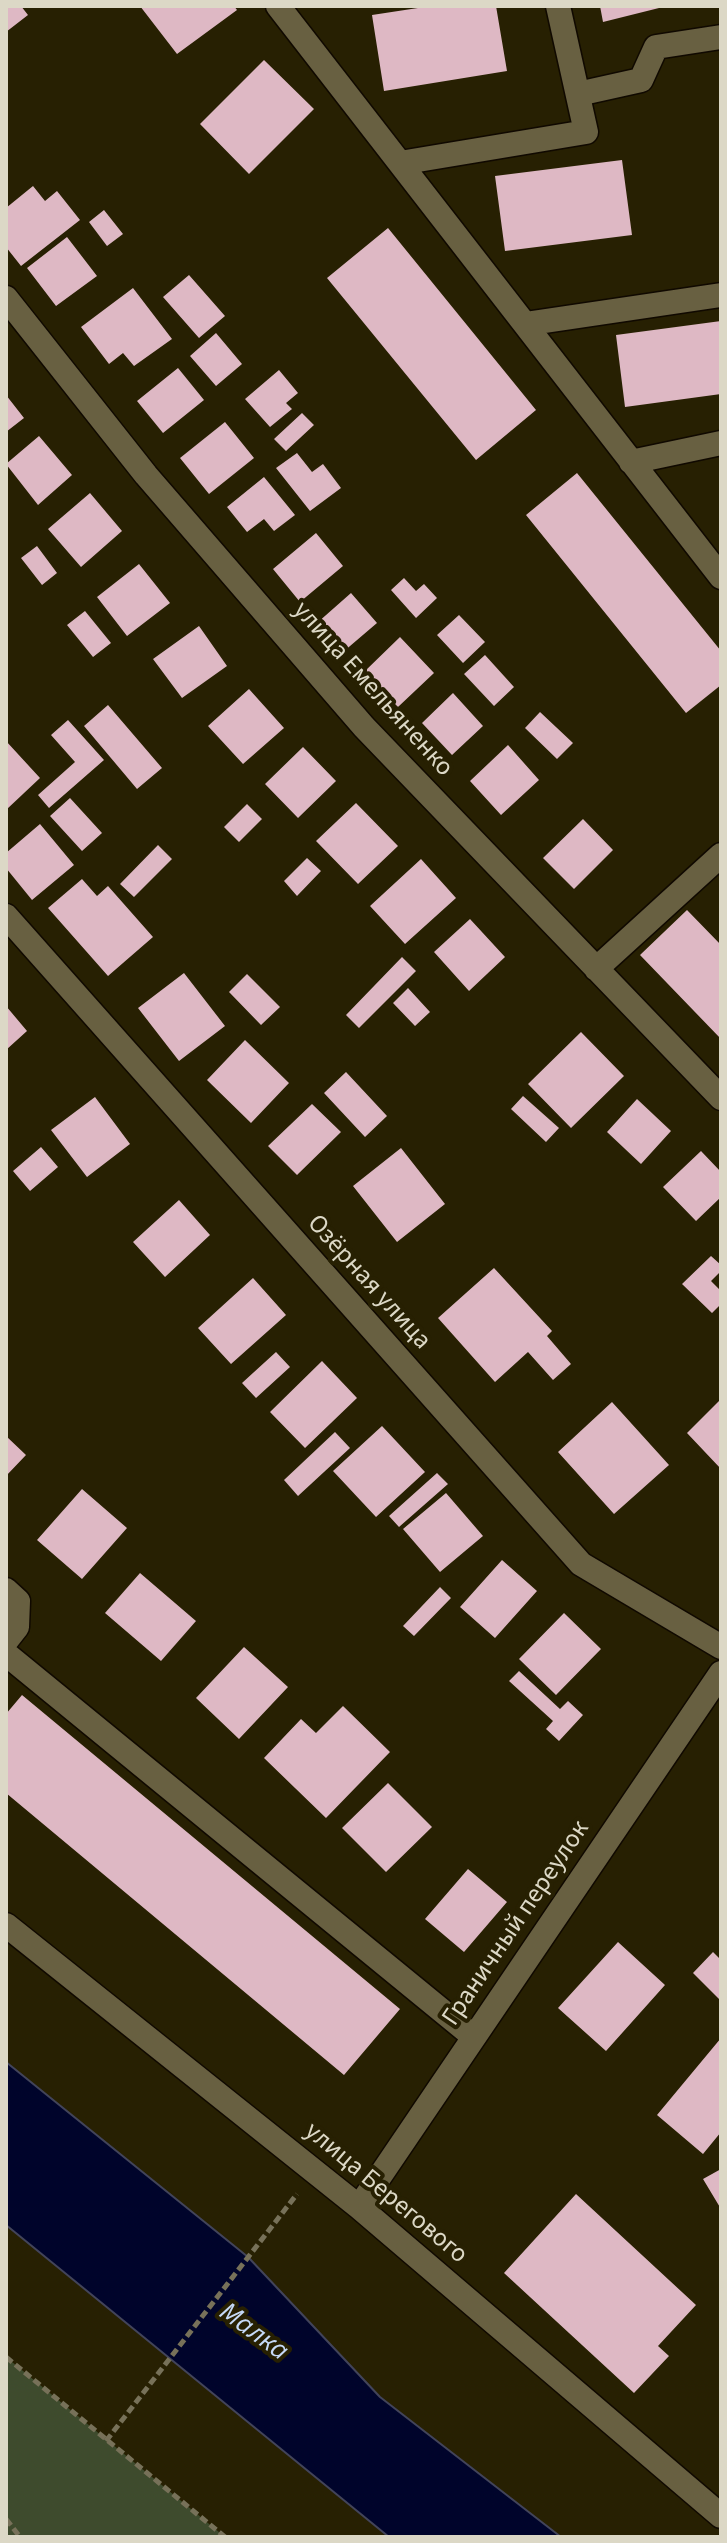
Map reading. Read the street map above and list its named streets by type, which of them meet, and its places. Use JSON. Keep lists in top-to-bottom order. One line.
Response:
{"streets":{"street":["улица Емельяненко","Озёрная улица","Граничный переулок","улица Берегового"]},"crossings":[["Граничный переулок","улица Берегового"]],"water":["Малка"]}
